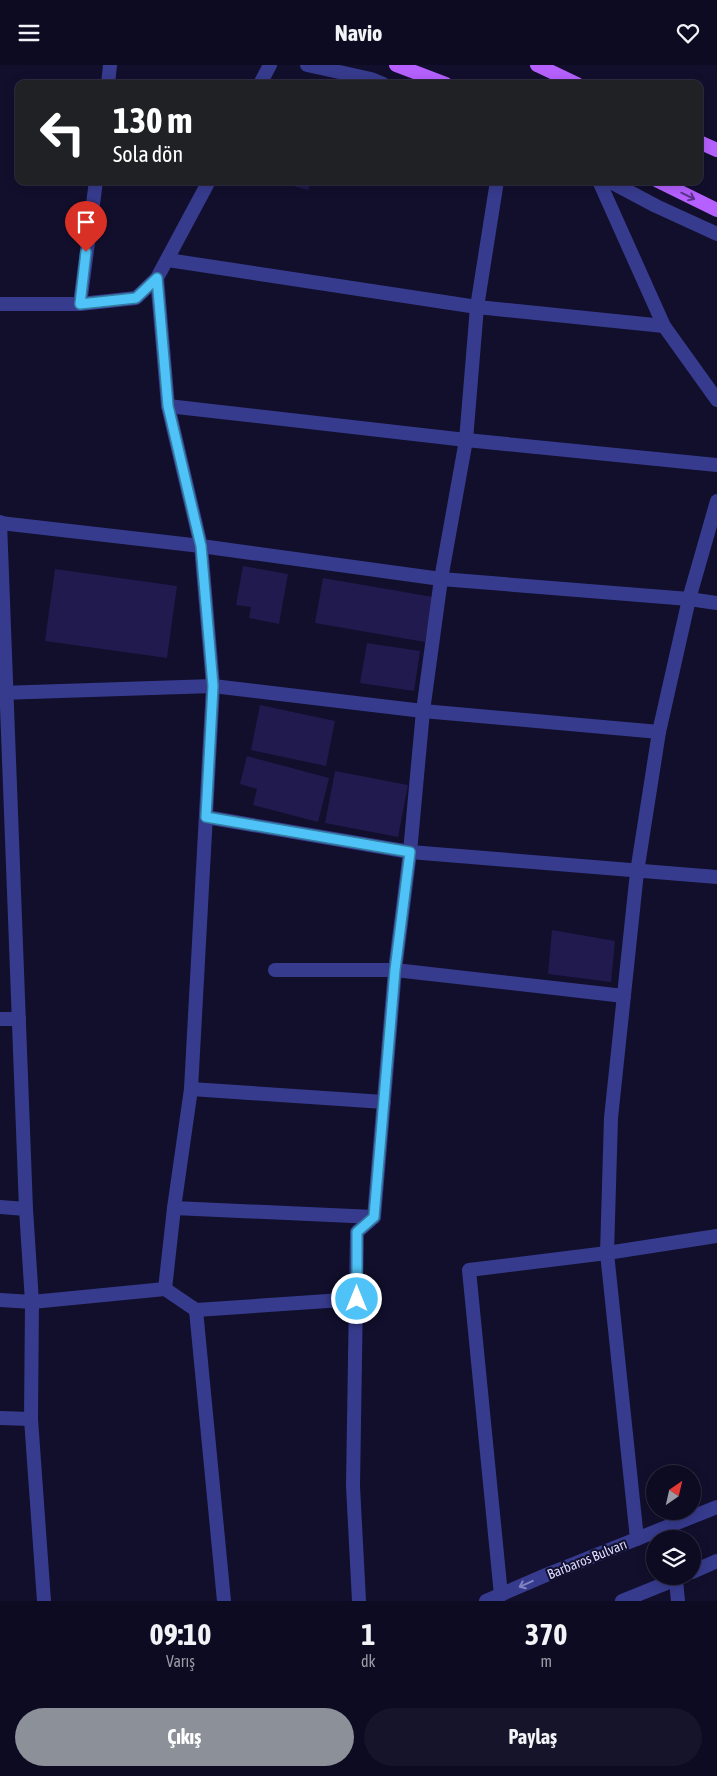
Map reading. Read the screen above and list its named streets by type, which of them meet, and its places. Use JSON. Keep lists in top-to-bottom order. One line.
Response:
{"streets":{"street":["Barbaros Bulvarı"]},"one_way":["Barbaros Bulvarı"],"north":"top right","page":{"header":"Navio","turn":["130 m","Sola dön"],"eta":["09:10","Varış","1","dk","370","m"],"buttons":["Çıkış","Paylaş"]}}
